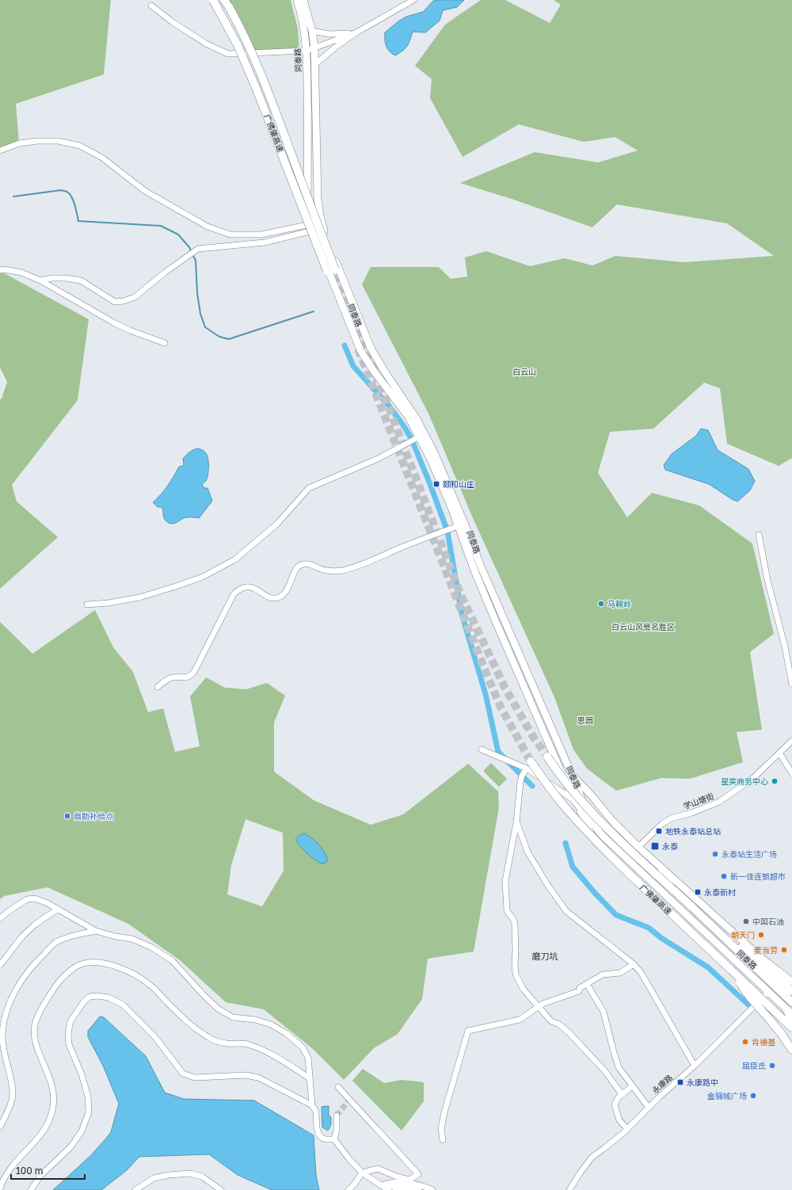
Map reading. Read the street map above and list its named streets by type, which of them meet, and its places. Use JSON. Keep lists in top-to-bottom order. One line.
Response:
{"streets":{"highway":["广佛肇高速"],"main road":["同泰路"],"street":["学山塘街","永康路"]},"crossings":[["同泰路","学山塘街"],["同泰路","永康路"]],"districts":["磨刀坑"],"parks":["白云山","白云山风景名胜区","思园"],"places":{"transit":["颐和山庄","地铁永泰站总站","永泰","永泰新村","永康路中"],"other":["马鞍岭","星奕商务中心","自助补给点","永泰站生活广场","新一佳连锁超市","中国石油","朝天门","麦当劳","肯德基","屈臣氏","金骊城广场"]},"scale_bar":"100 m"}
